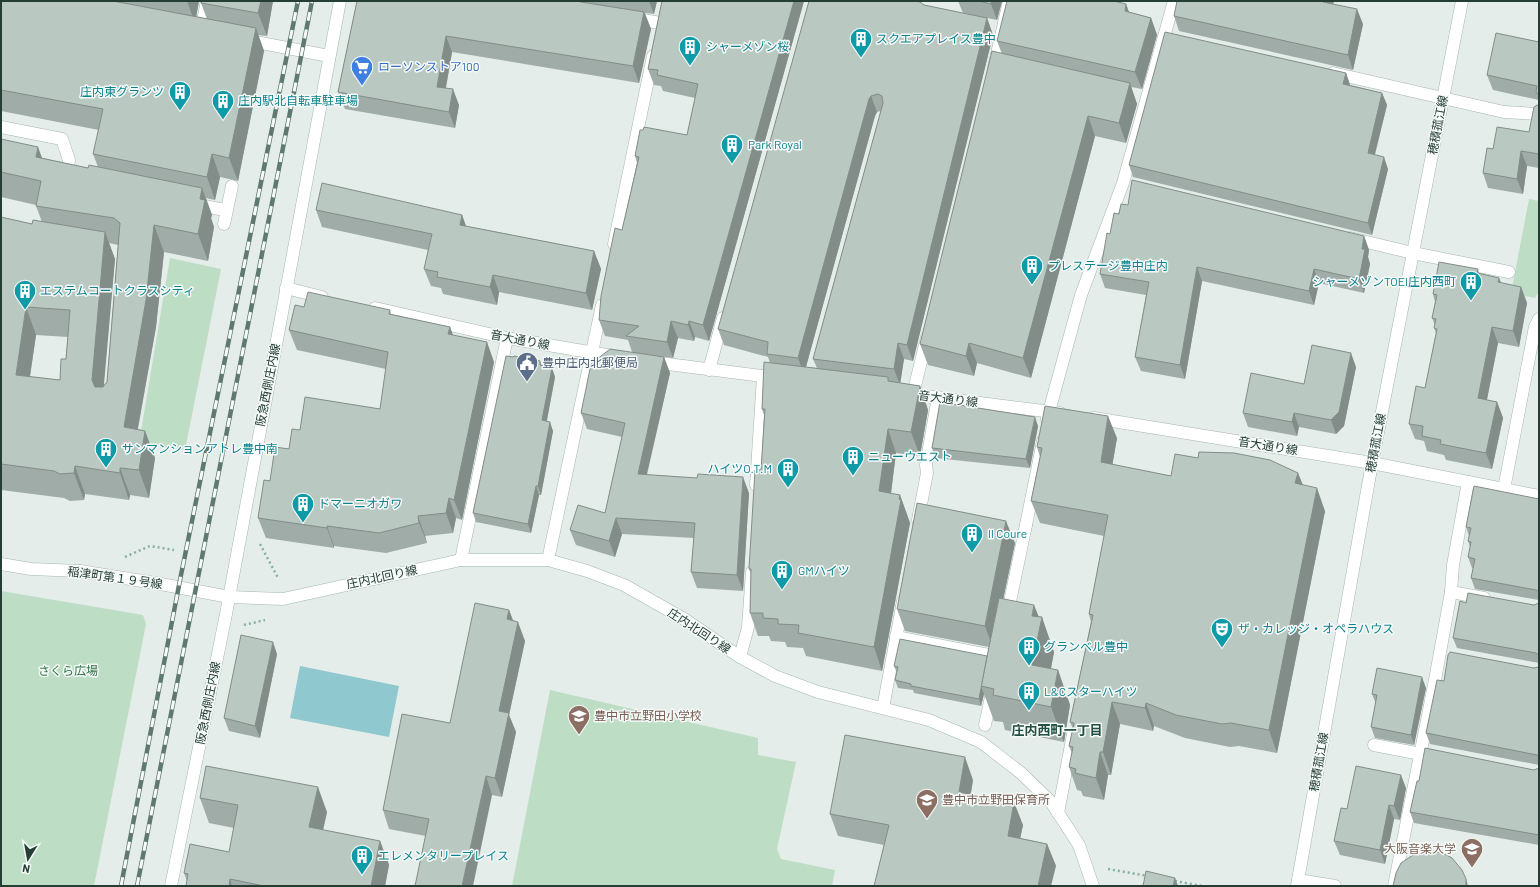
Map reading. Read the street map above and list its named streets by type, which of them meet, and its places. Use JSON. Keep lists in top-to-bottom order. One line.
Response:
{"streets":{"street":["穂積菰江線","音大通り線","阪急西側庄内線","庄内北回り線","稲津町第１９号線"]},"crossings":[["穂積菰江線","音大通り線"],["阪急西側庄内線","庄内北回り線"],["阪急西側庄内線","稲津町第１９号線"],["庄内北回り線","稲津町第１９号線"]],"districts":["庄内西町一丁目"],"parks":["さくら広場"],"places":{"building":["スクエアプレイス豊中","シャーメゾン桜","庄内東グランツ","庄内駅北自転車駐車場","Park Royal","プレステージ豊中庄内","シャーメゾンTOEI庄内西町","エステムコートクラスシティ","サンマンションアトレ豊中南","ニューウエスト","ハイツO.T.M","ドマーニオガワ","Il Coure","GMハイツ","グランベル豊中","L&Cスターハイツ","エレメンタリープレイス"],"supermarket":["ローソンストア100"],"public building":["豊中庄内北郵便局"],"theatre":["ザ・カレッジ・オペラハウス"],"school or university":["豊中市立野田小学校","豊中市立野田保育所","大阪音楽大学"]},"north":"bottom"}
